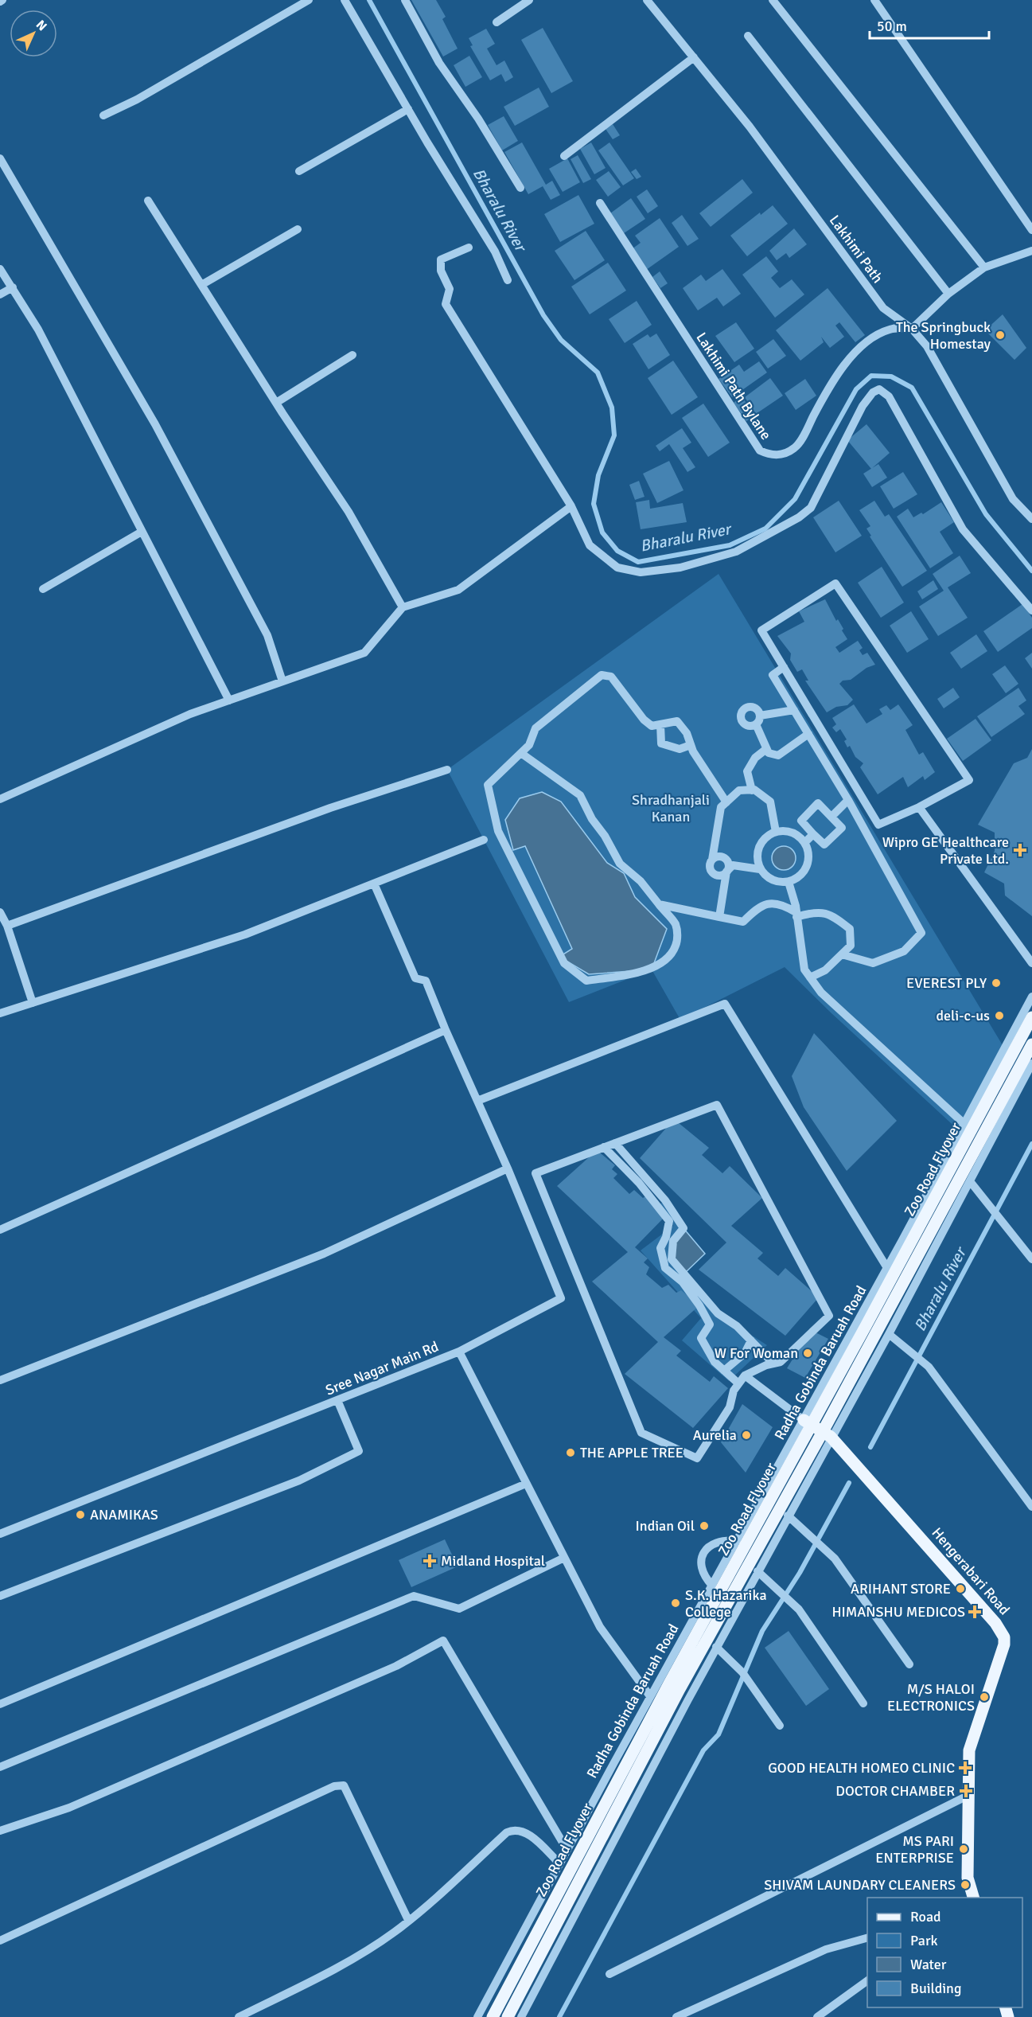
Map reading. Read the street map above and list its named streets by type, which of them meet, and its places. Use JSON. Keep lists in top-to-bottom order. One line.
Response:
{"streets":{"main road":["Zoo Road Flyover","Hengerabari Road"],"street":["Lakhimi Path","Lakhimi Path Bylane","Radha Gobinda Baruah Road","Sree Nagar Main Rd"]},"crossings":[["Lakhimi Path","Lakhimi Path Bylane"],["Radha Gobinda Baruah Road","Sree Nagar Main Rd"],["Radha Gobinda Baruah Road","Hengerabari Road"]],"water":["Bharalu River"],"parks":["Shradhanjali Kanan"],"places":{"other":["The Springbuck Homestay","EVEREST PLY","deli-c-us","W For Woman","Aurelia","THE APPLE TREE","ANAMIKAS","Indian Oil","ARIHANT STORE","S.K. Hazarika College","M/S HALOI ELECTRONICS","MS PARI ENTERPRISE","SHIVAM LAUNDARY CLEANERS"],"health":["Wipro GE Healthcare Private Ltd.","Midland Hospital","HIMANSHU MEDICOS","GOOD HEALTH HOMEO CLINIC","DOCTOR CHAMBER"]},"legend":["Road","Park","Water","Building"],"scale_bar":"50 m","north":"top right"}
